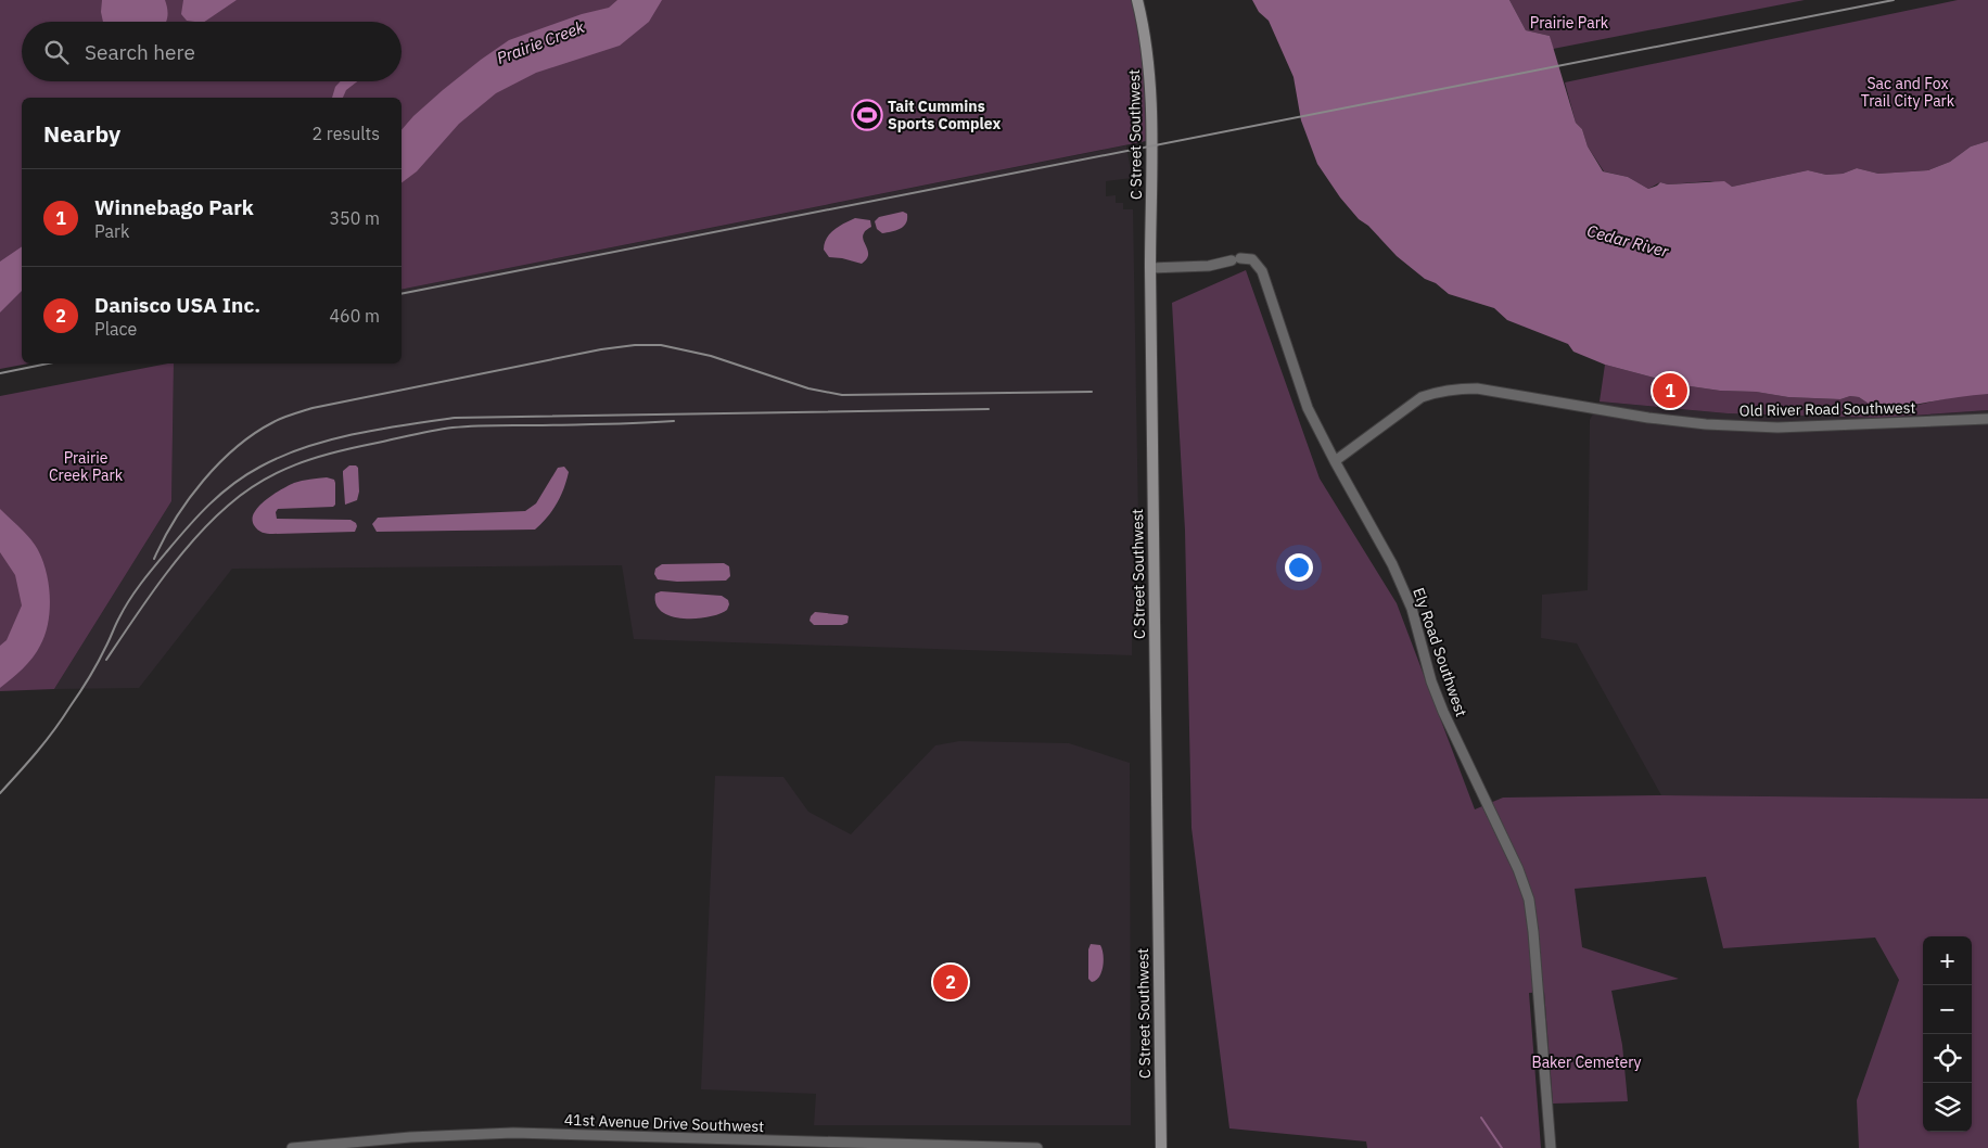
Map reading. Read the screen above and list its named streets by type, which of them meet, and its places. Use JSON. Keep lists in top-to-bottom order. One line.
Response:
{"streets":{"main road":["C Street Southwest"],"street":["Old River Road Southwest","Ely Road Southwest","41st Avenue Drive Southwest"]},"crossings":[["C Street Southwest","Ely Road Southwest"],["Old River Road Southwest","Ely Road Southwest"]],"water":["Prairie Creek","Cedar River"],"parks":["Prairie Park","Sac and Fox Trail City Park","Prairie Creek Park","Baker Cemetery"],"places":{"sports":["Tait Cummins Sports Complex"]},"page":{"search":"Search here","heading":["Nearby","2 results"],"list":[{"mark":"1","name":"Winnebago Park","note":"Park","value":"350 m"},{"mark":"2","name":"Danisco USA Inc.","note":"Place","value":"460 m"}],"pins":["1","2"],"map_buttons":["+","−"]}}
